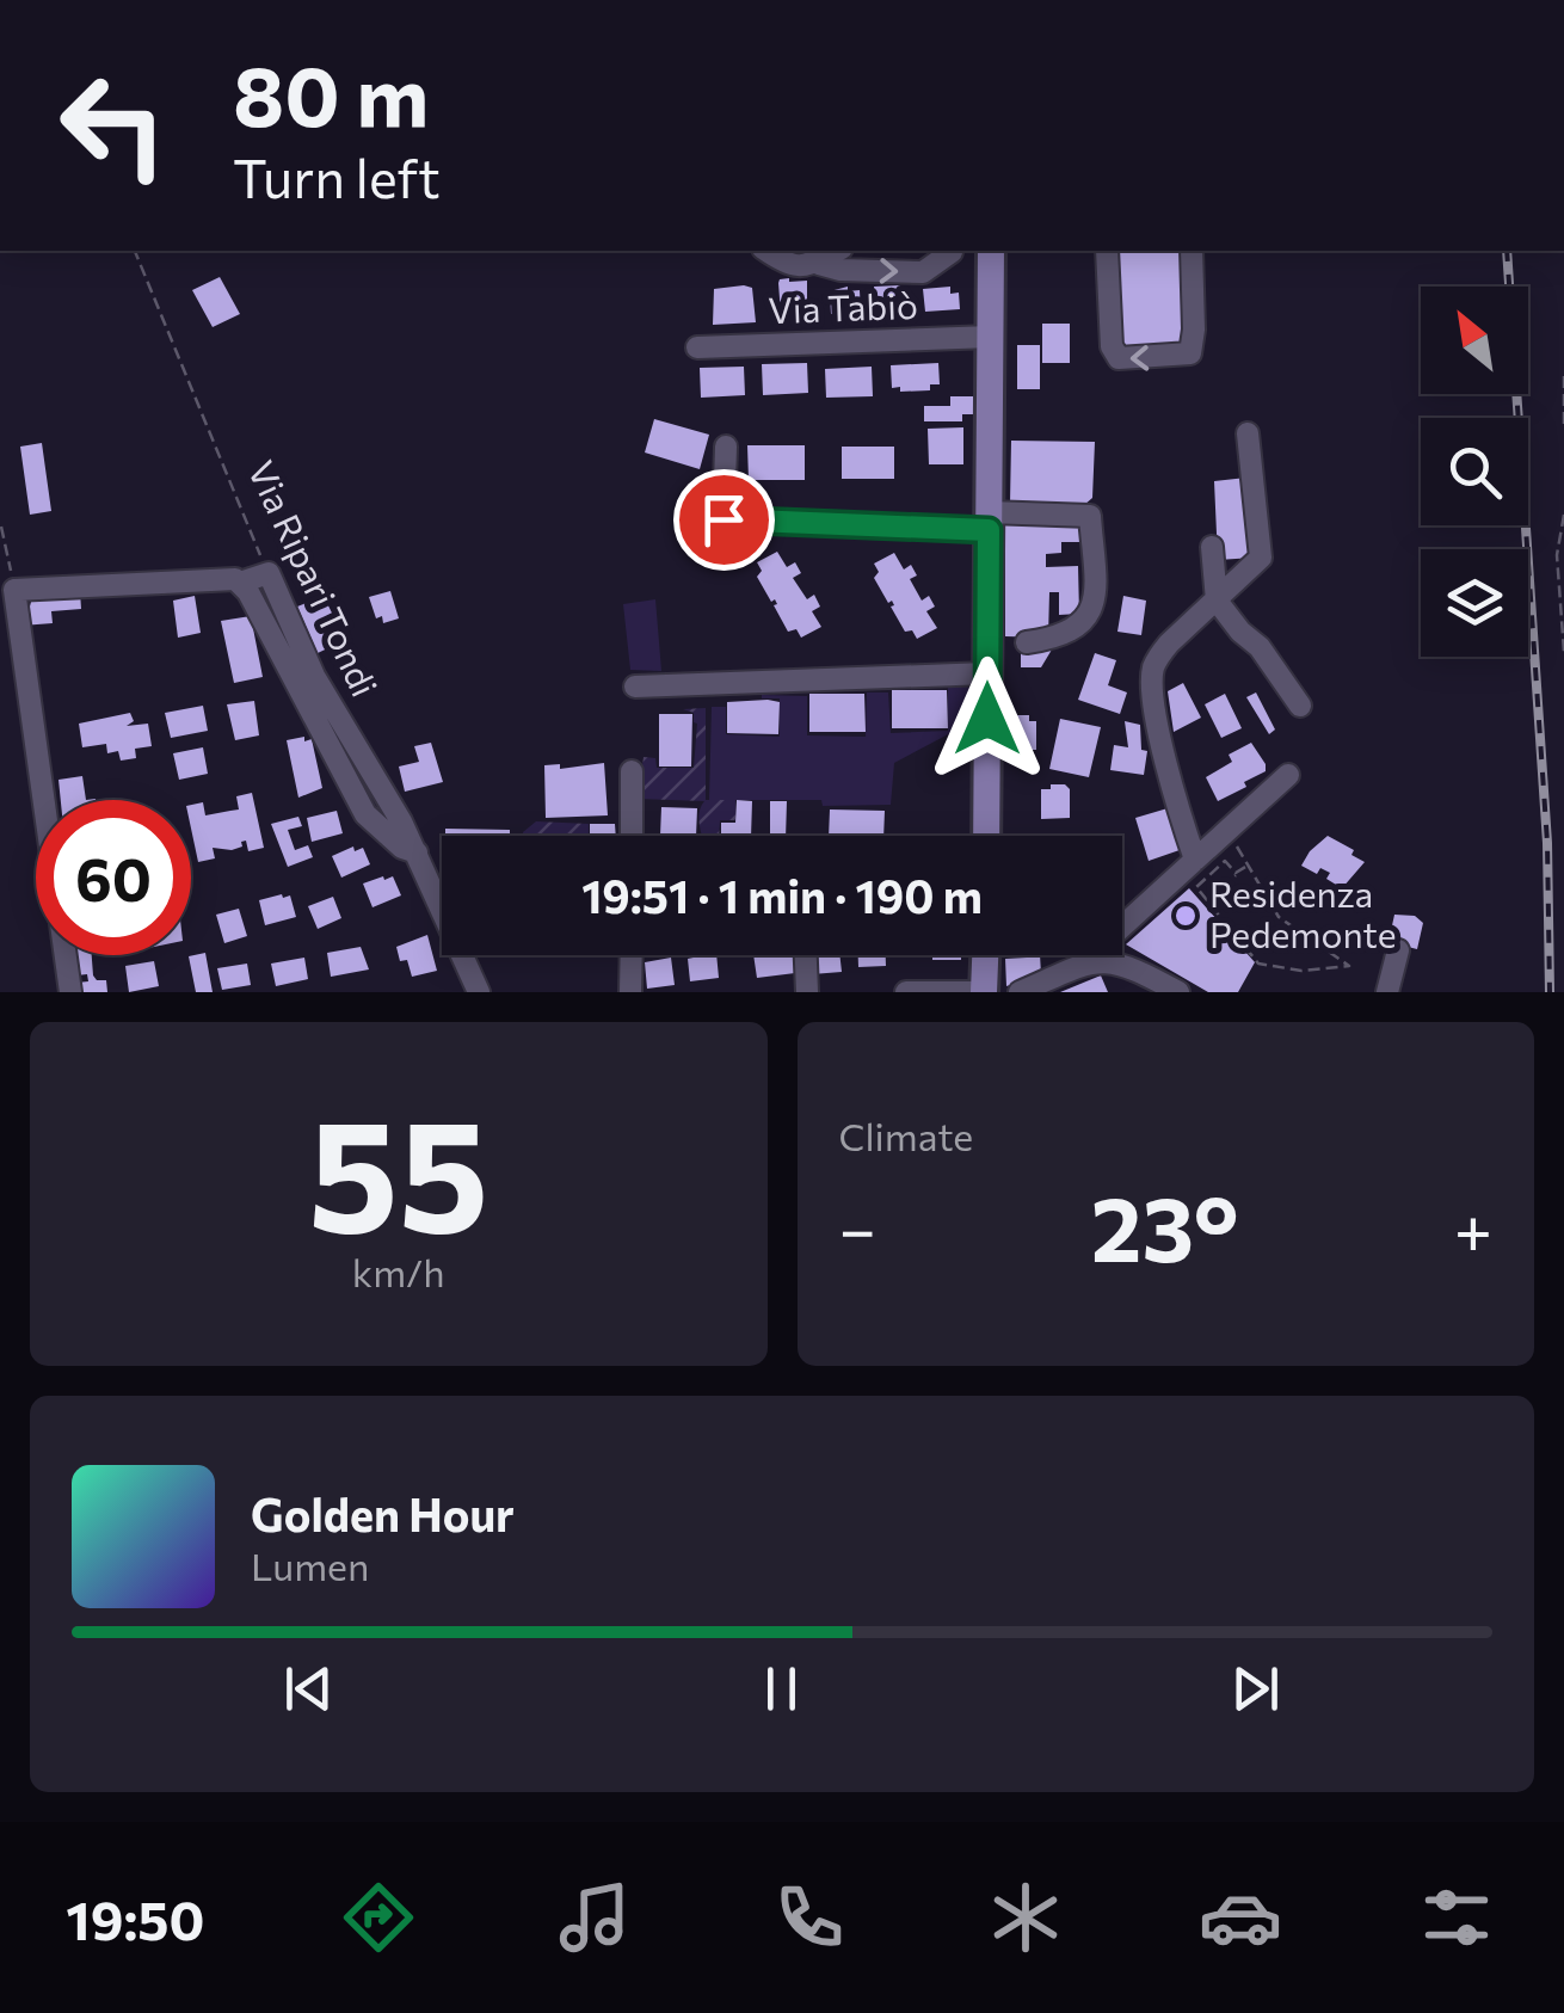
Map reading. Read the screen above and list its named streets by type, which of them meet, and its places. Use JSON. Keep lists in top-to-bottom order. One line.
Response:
{"streets":{"street":["Via Tabiò","Via Ripari Tondi"]},"places":["Residenza Pedemonte"],"north":"top left","page":{"turn":["80 m","Turn left"],"limit":"60","trip":"19:51 · 1 min · 190 m","tile":[["55","km/h"],"Climate"],"heat":["−","23°","+"],"song":["Golden Hour","Lumen"],"tabs":"19:50"}}
